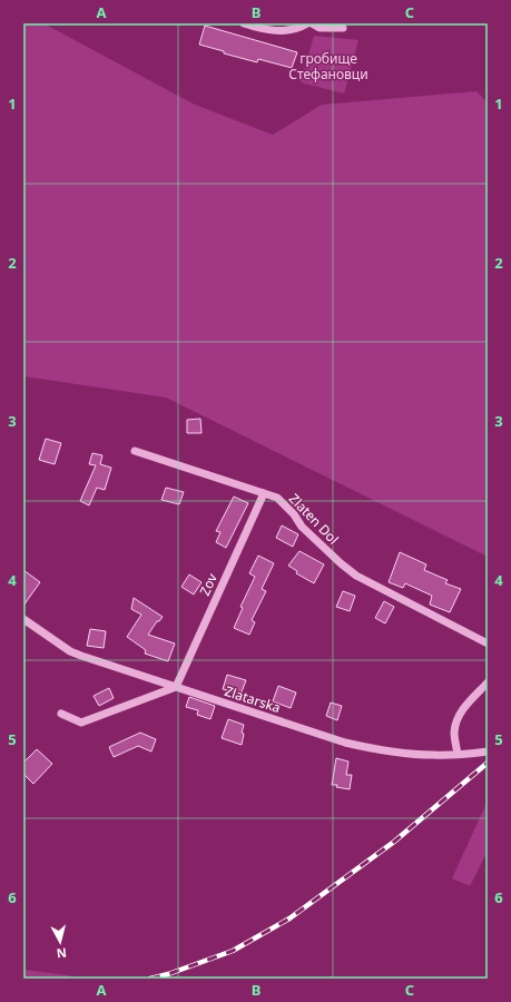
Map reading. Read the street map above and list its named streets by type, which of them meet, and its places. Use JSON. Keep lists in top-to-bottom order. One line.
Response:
{"streets":{"street":["Zlaten Dol","Zov","Zlatarska"]},"crossings":[["Zlaten Dol","Zov"],["Zov","Zlatarska"]],"parks":["гробище Стефановци"],"north":"bottom","grid":{"columns":["A","B","C"],"rows":["1","2","3","4","5","6"]}}
